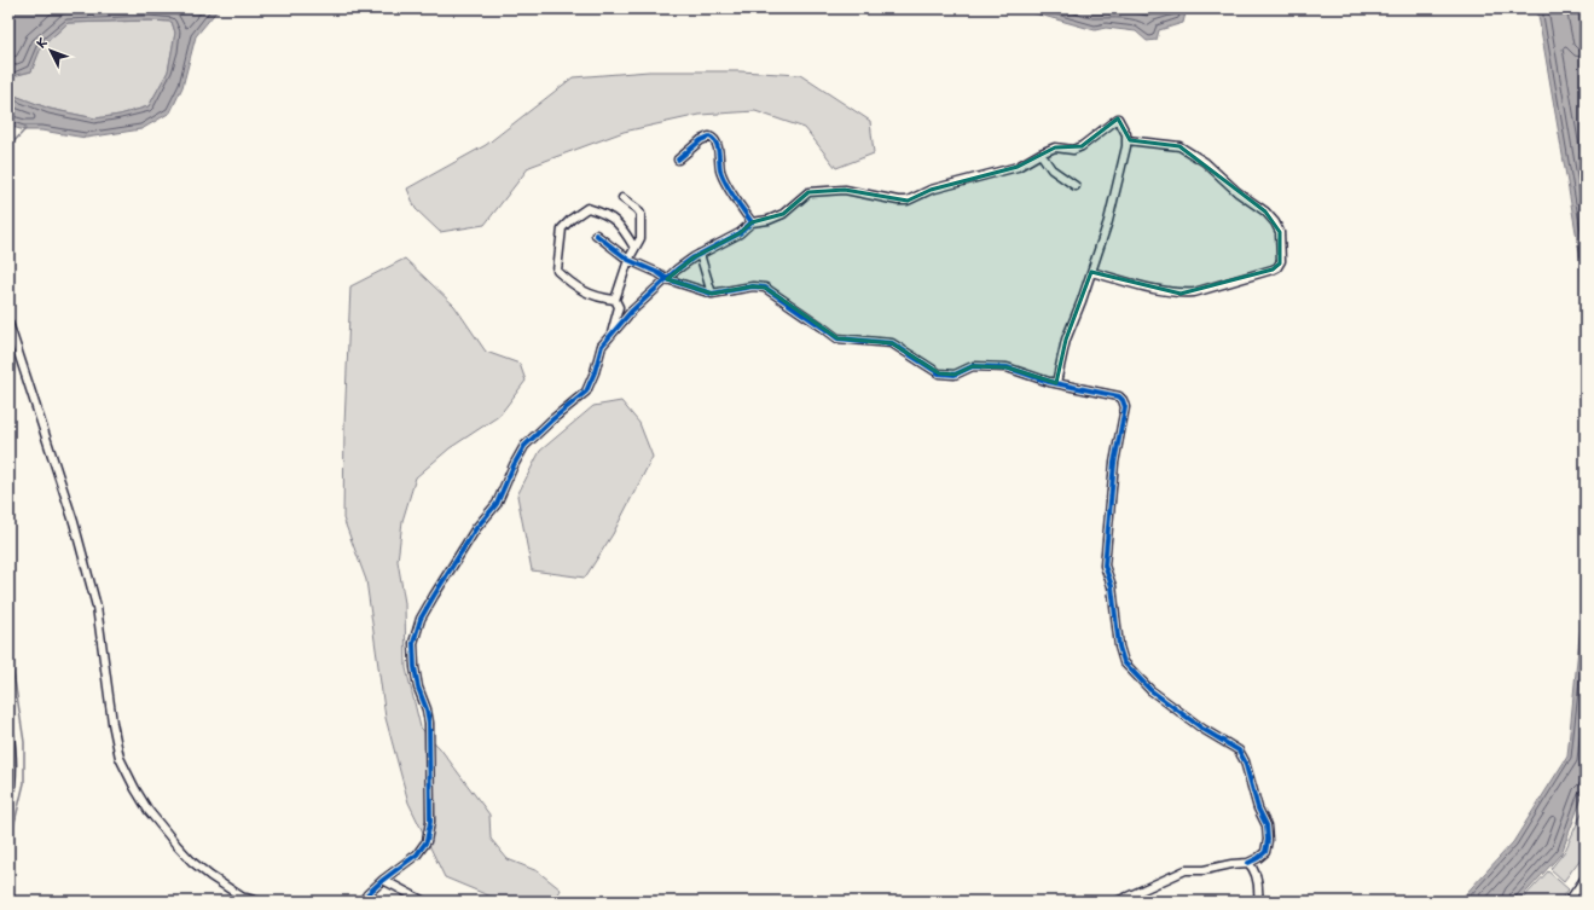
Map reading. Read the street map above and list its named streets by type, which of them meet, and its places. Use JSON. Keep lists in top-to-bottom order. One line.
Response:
{"north":"top left"}
